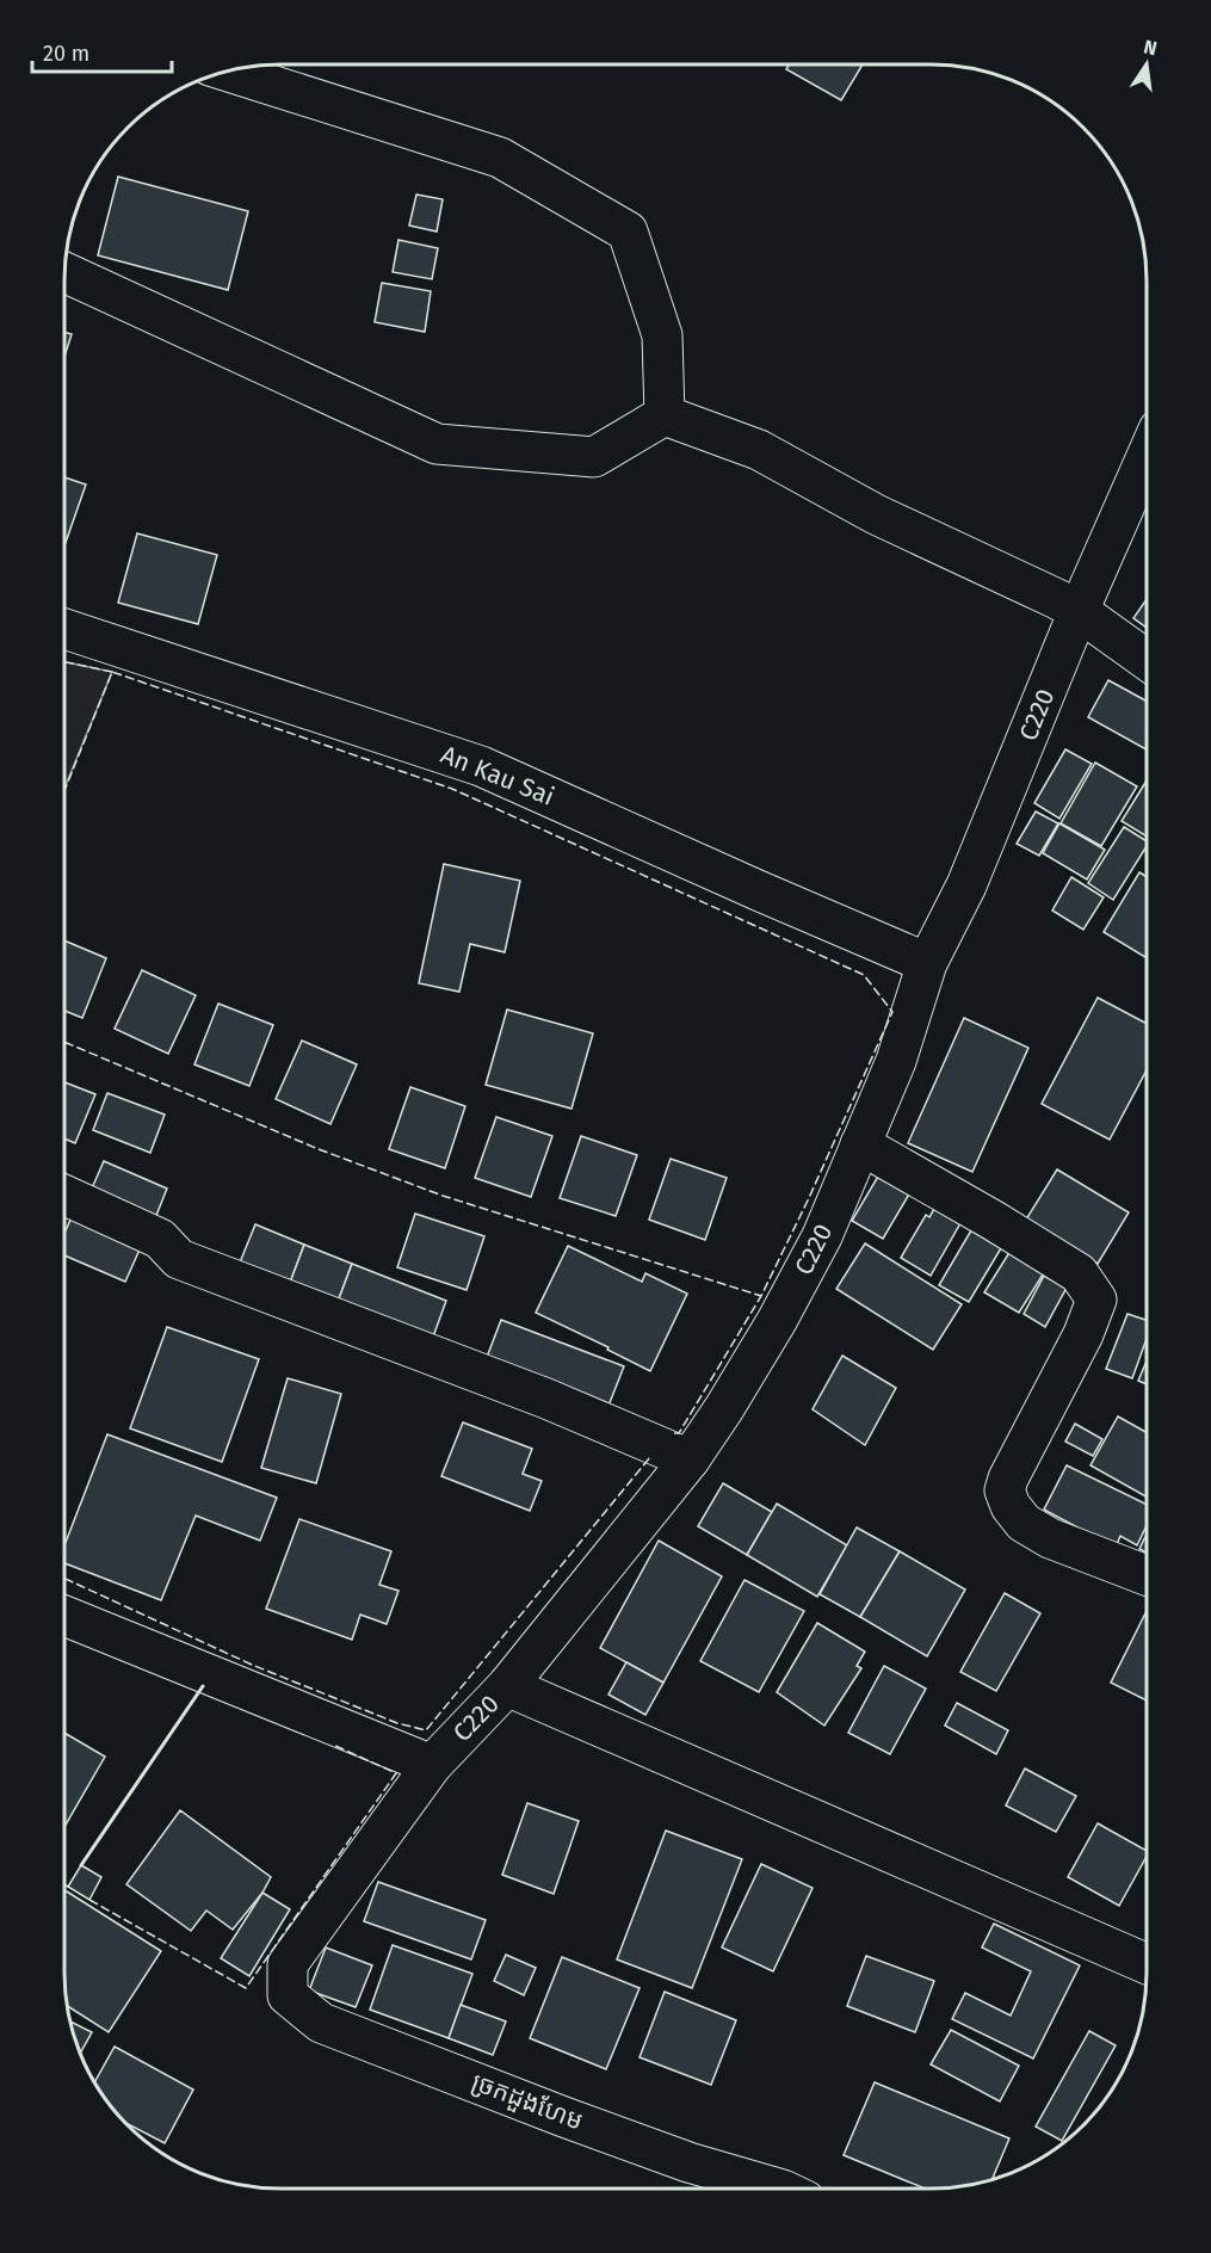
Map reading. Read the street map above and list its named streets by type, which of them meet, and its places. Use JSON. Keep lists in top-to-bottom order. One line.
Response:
{"streets":{"street":["C220","An Kau Sai","ច្រកដួងហែម"]},"crossings":[["C220","An Kau Sai"],["C220","ច្រកដួងហែម"]],"scale_bar":"20 m","north":"top"}
